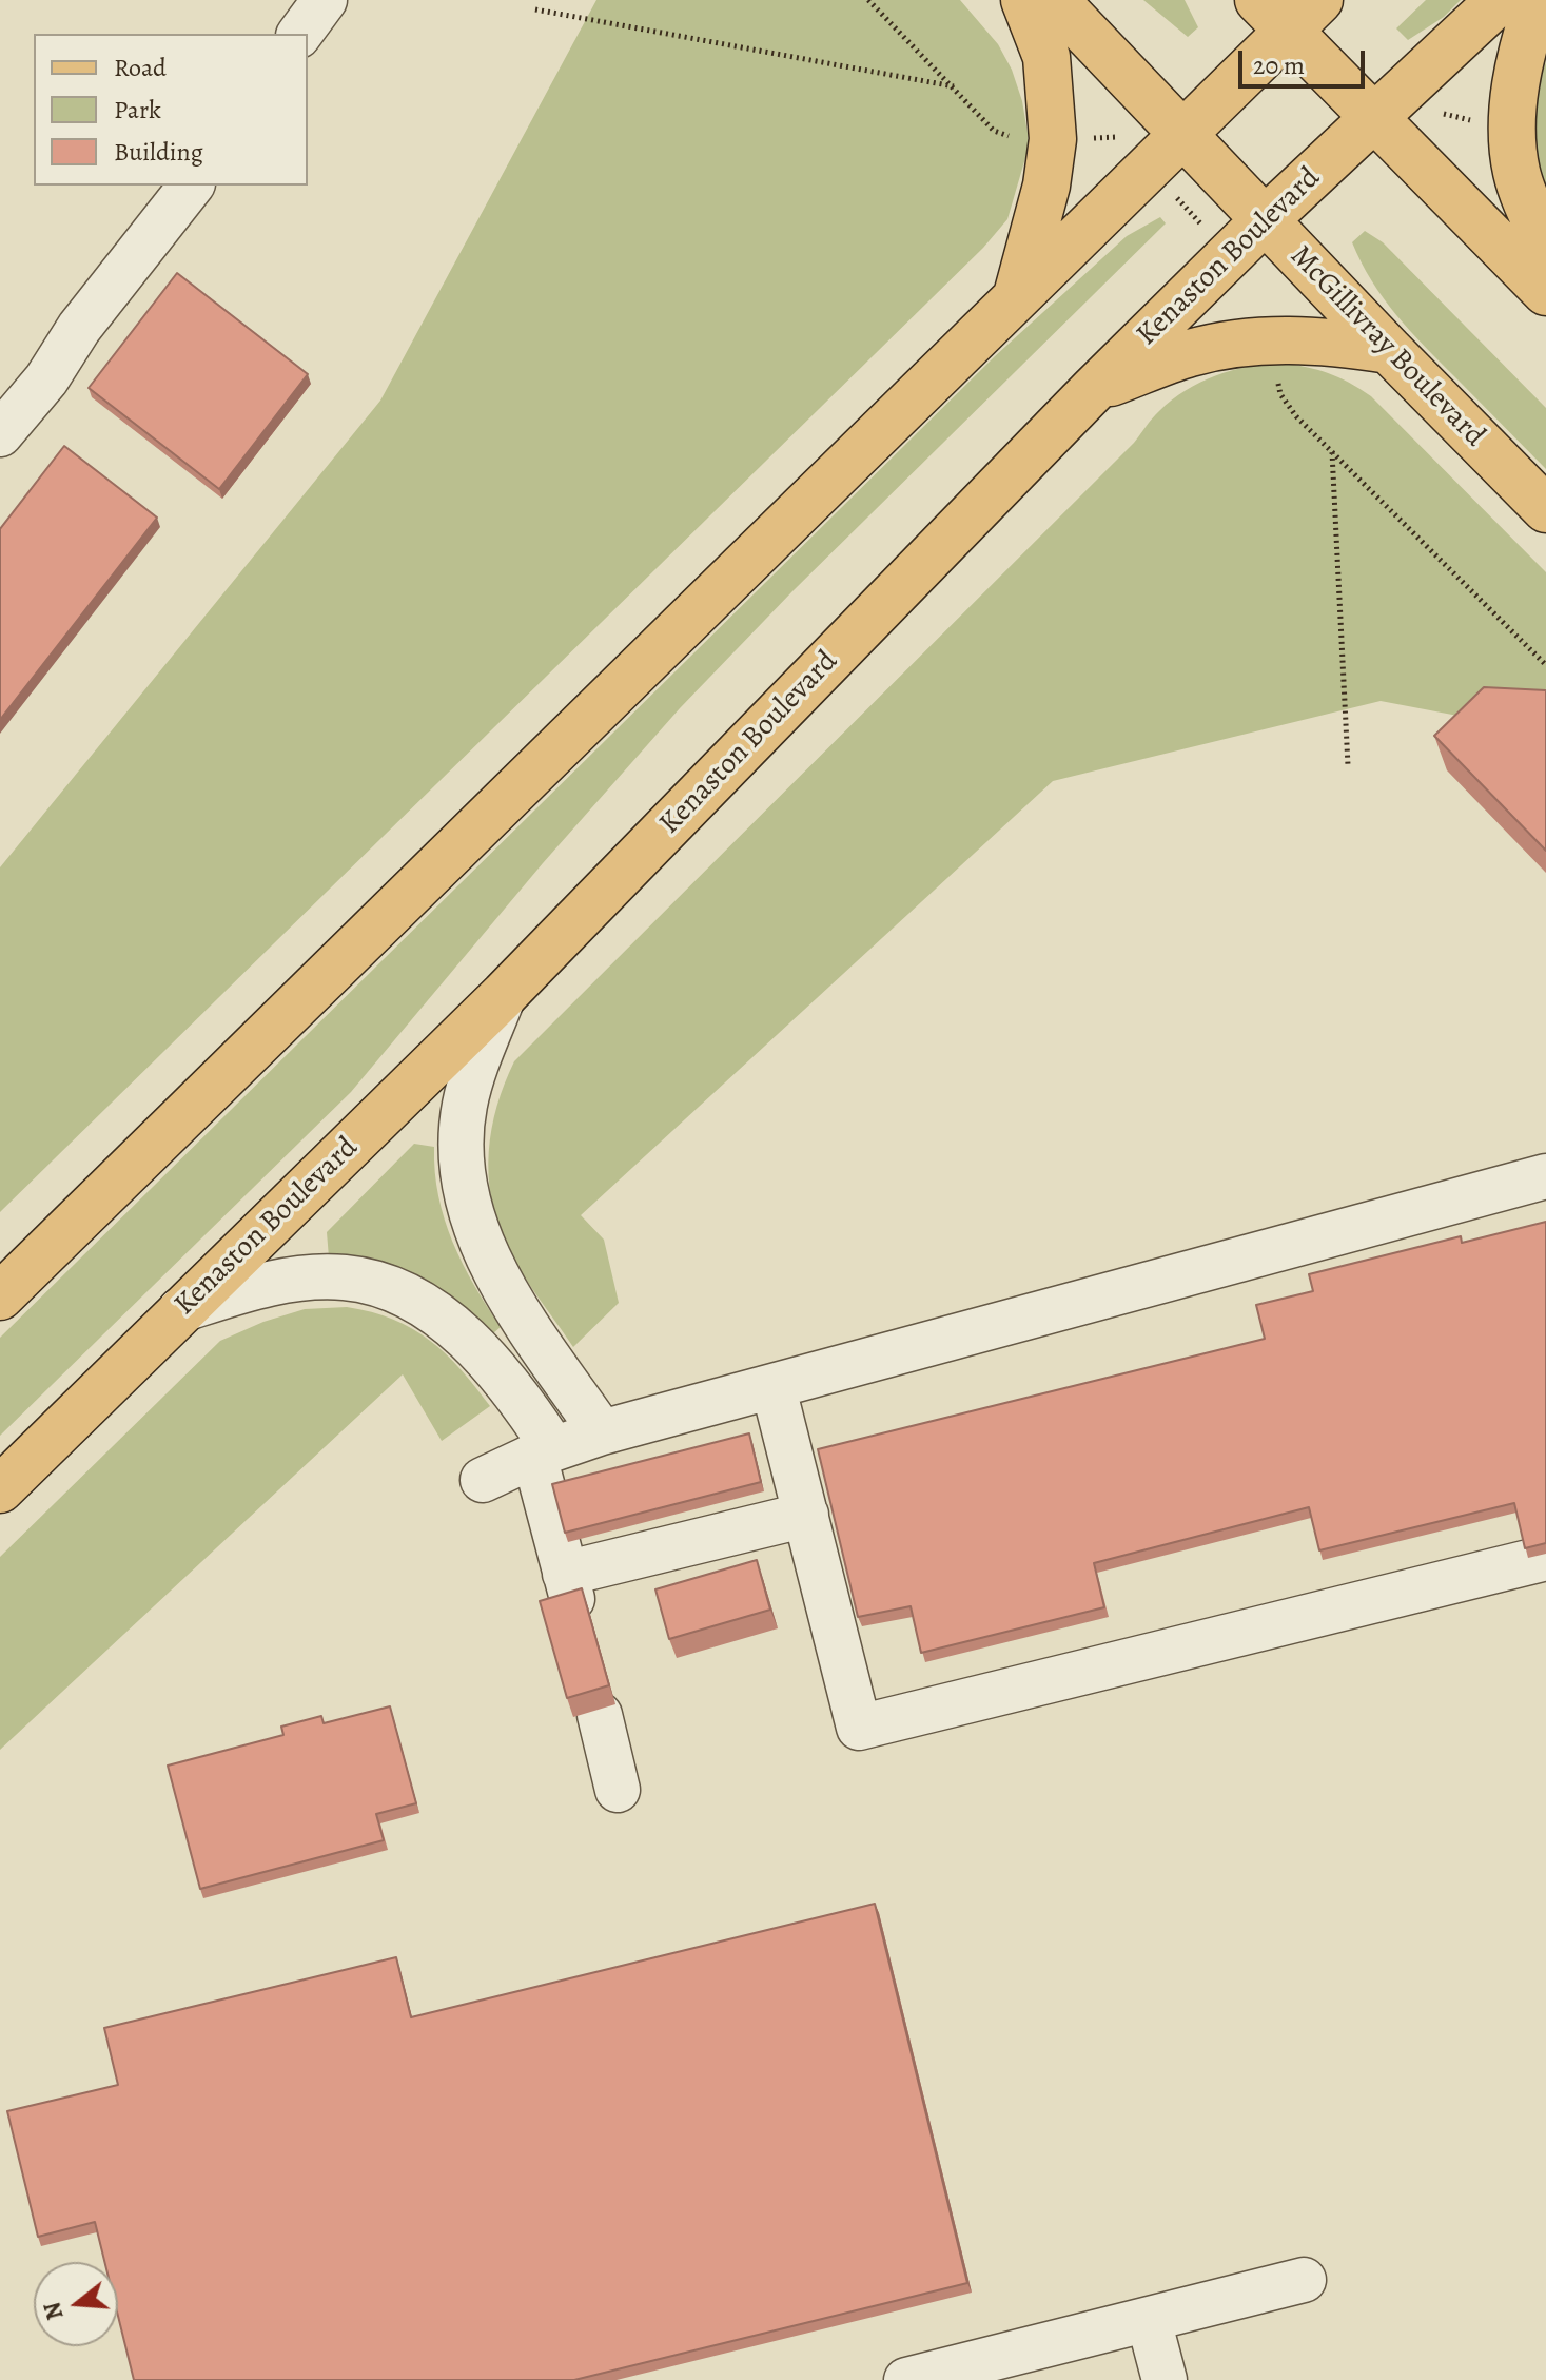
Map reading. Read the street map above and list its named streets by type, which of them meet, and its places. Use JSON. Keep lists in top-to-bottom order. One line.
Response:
{"streets":{"main road":["Kenaston Boulevard","McGillivray Boulevard"]},"crossings":[["Kenaston Boulevard","McGillivray Boulevard"]],"legend":["Road","Park","Building"],"scale_bar":"20 m","north":"left"}
